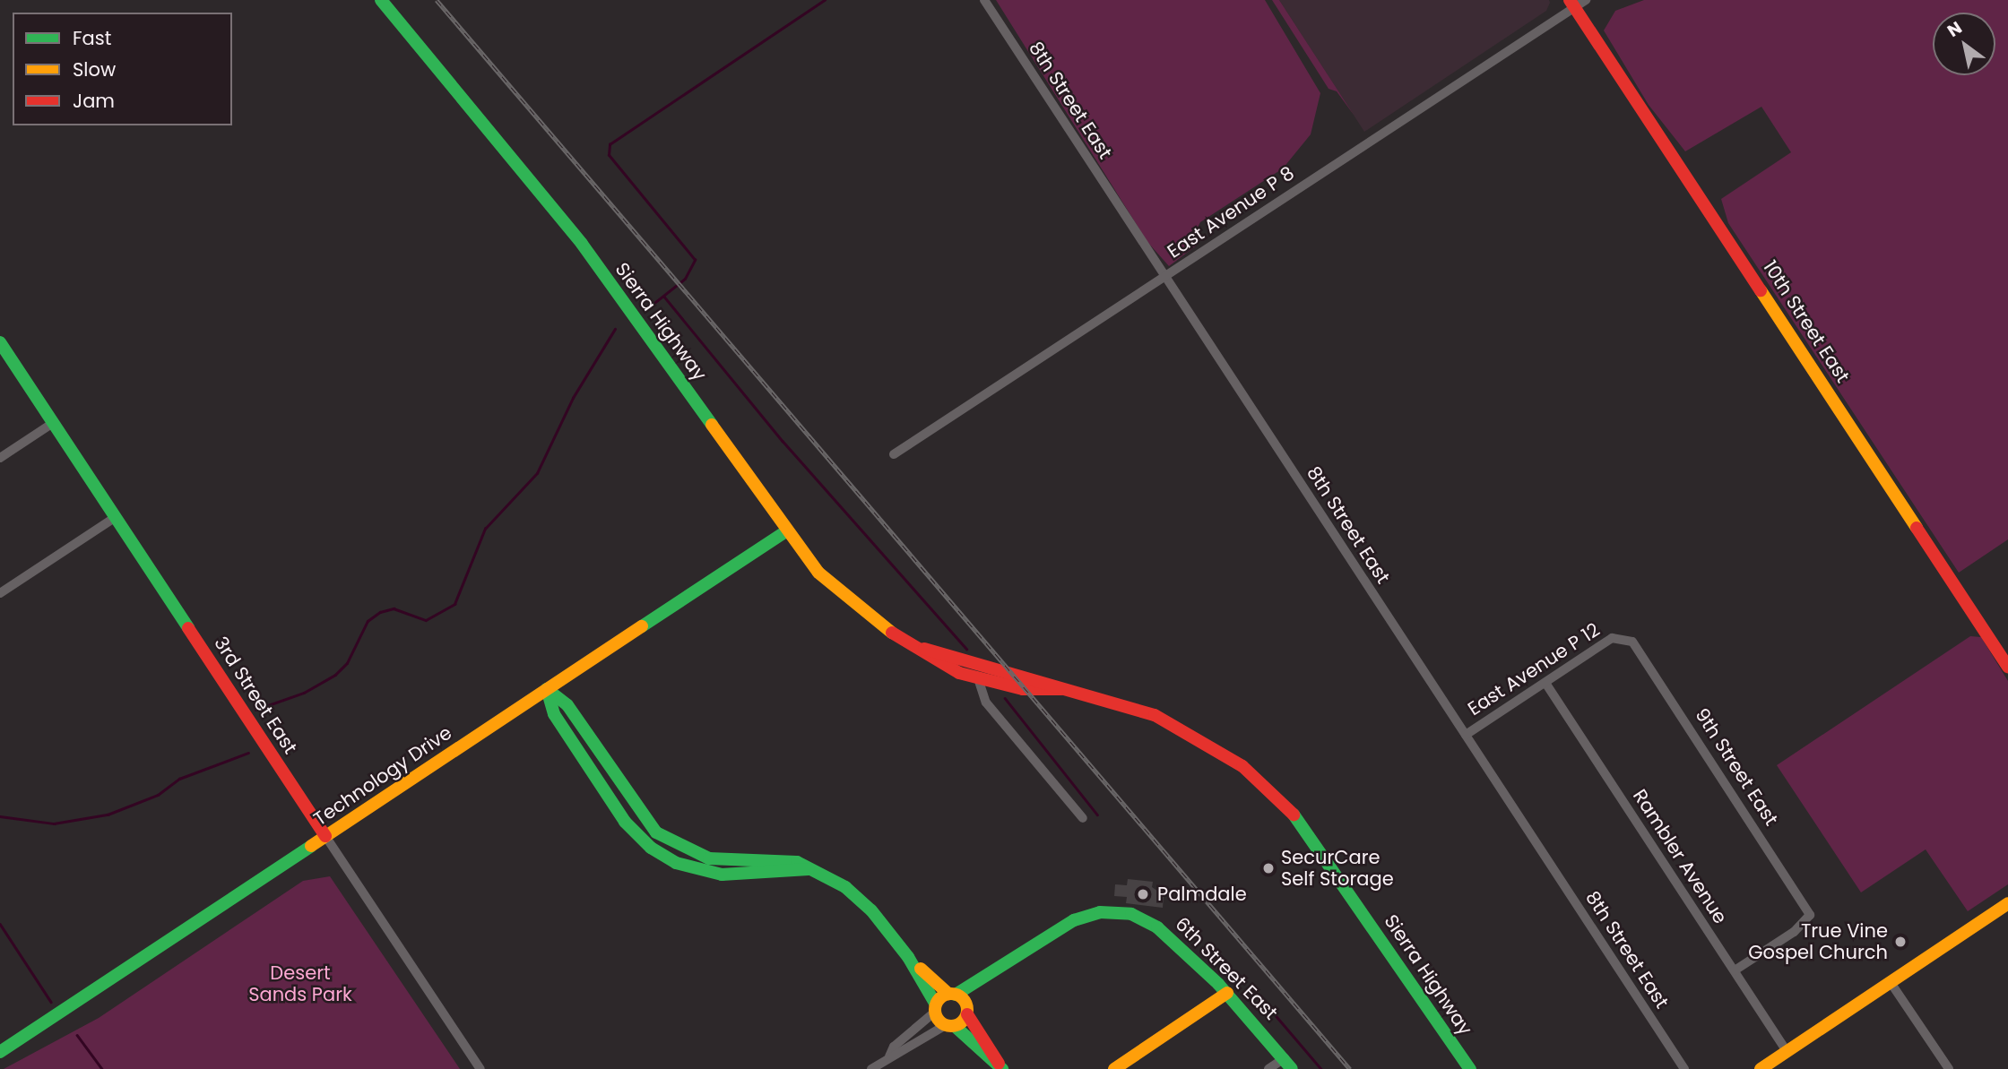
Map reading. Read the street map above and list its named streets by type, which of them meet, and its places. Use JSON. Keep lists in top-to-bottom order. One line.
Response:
{"streets":{"main road":["Sierra Highway","10th Street East","3rd Street East","Technology Drive","6th Street East"],"street":["8th Street East","East Avenue P 8","East Avenue P 12","9th Street East","Rambler Avenue"]},"crossings":[["8th Street East","East Avenue P 8"],["8th Street East","East Avenue P 12"],["East Avenue P 8","10th Street East"],["Sierra Highway","Technology Drive"],["East Avenue P 12","9th Street East"],["East Avenue P 12","Rambler Avenue"],["3rd Street East","Technology Drive"],["9th Street East","Rambler Avenue"]],"parks":["Desert Sands Park"],"places":["SecurCare Self Storage","Palmdale","True Vine Gospel Church"],"legend":["Fast","Slow","Jam"],"north":"top left"}
